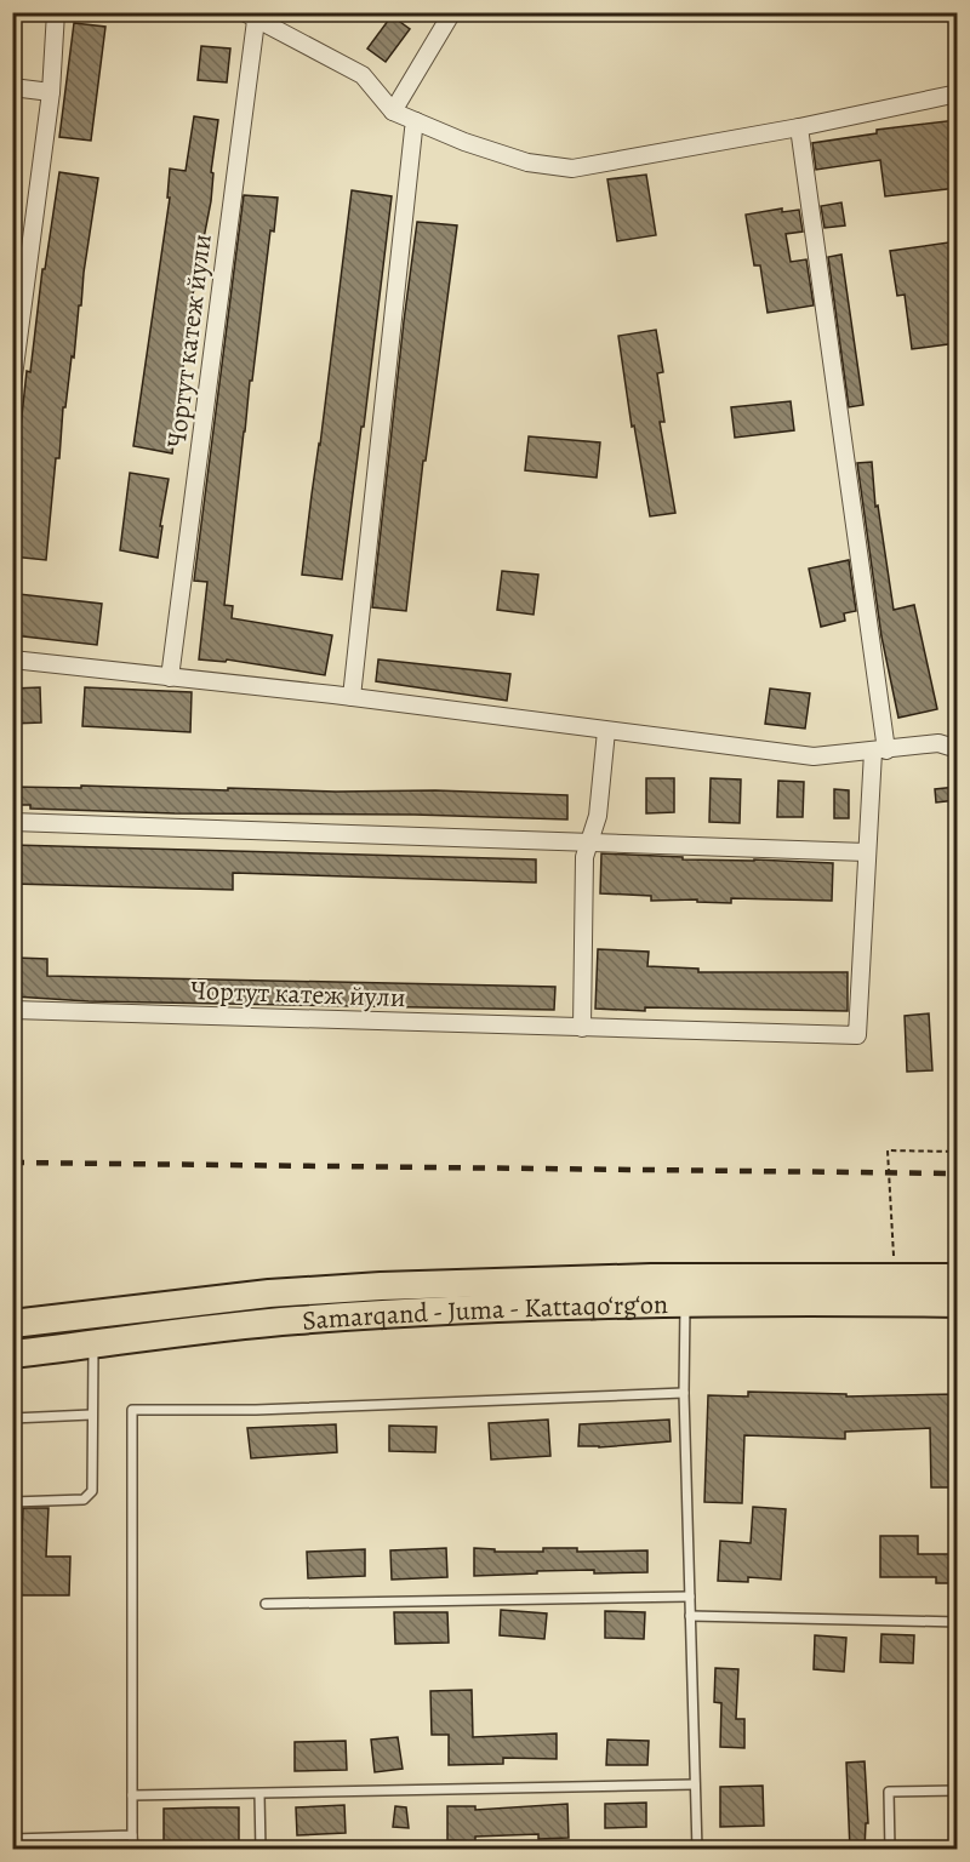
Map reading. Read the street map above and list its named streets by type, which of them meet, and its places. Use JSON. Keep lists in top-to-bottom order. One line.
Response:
{"streets":{"main road":["Samarqand - Juma - Kattaqo‘rg‘on"],"street":["Чортут катеж йули"]}}
